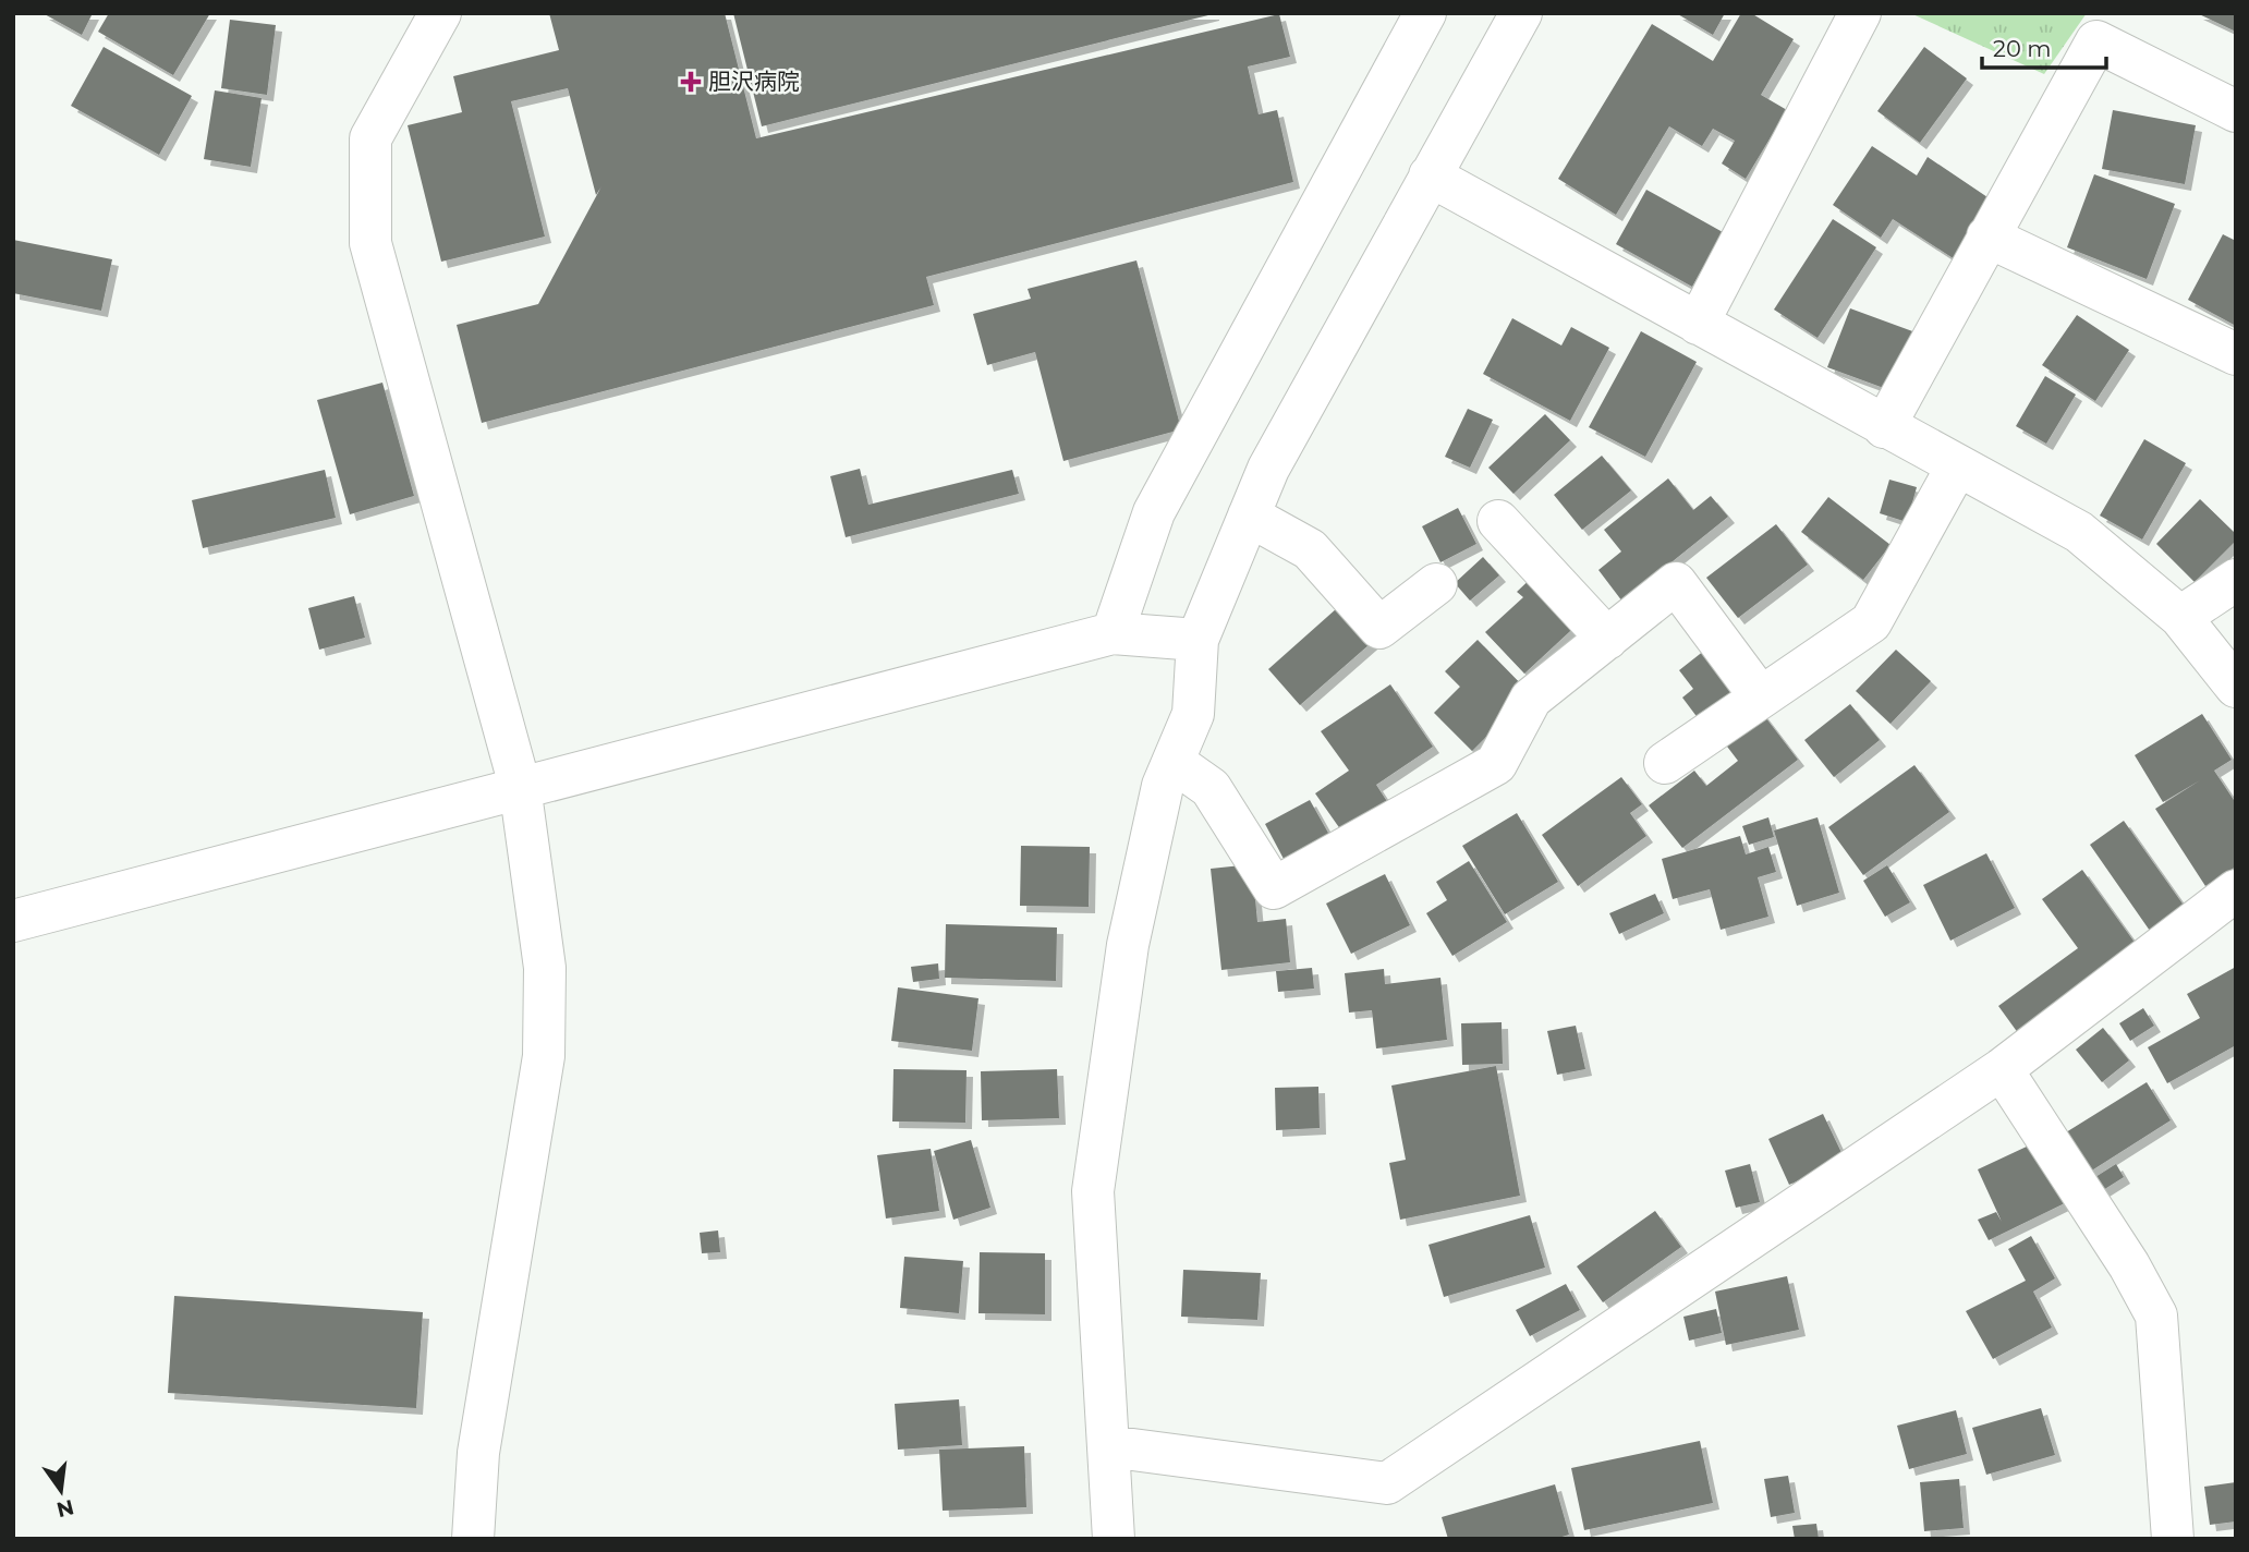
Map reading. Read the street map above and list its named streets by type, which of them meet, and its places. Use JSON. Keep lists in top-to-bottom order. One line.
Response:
{"places":{"health":["胆沢病院"]},"scale_bar":"20 m","north":"bottom"}
